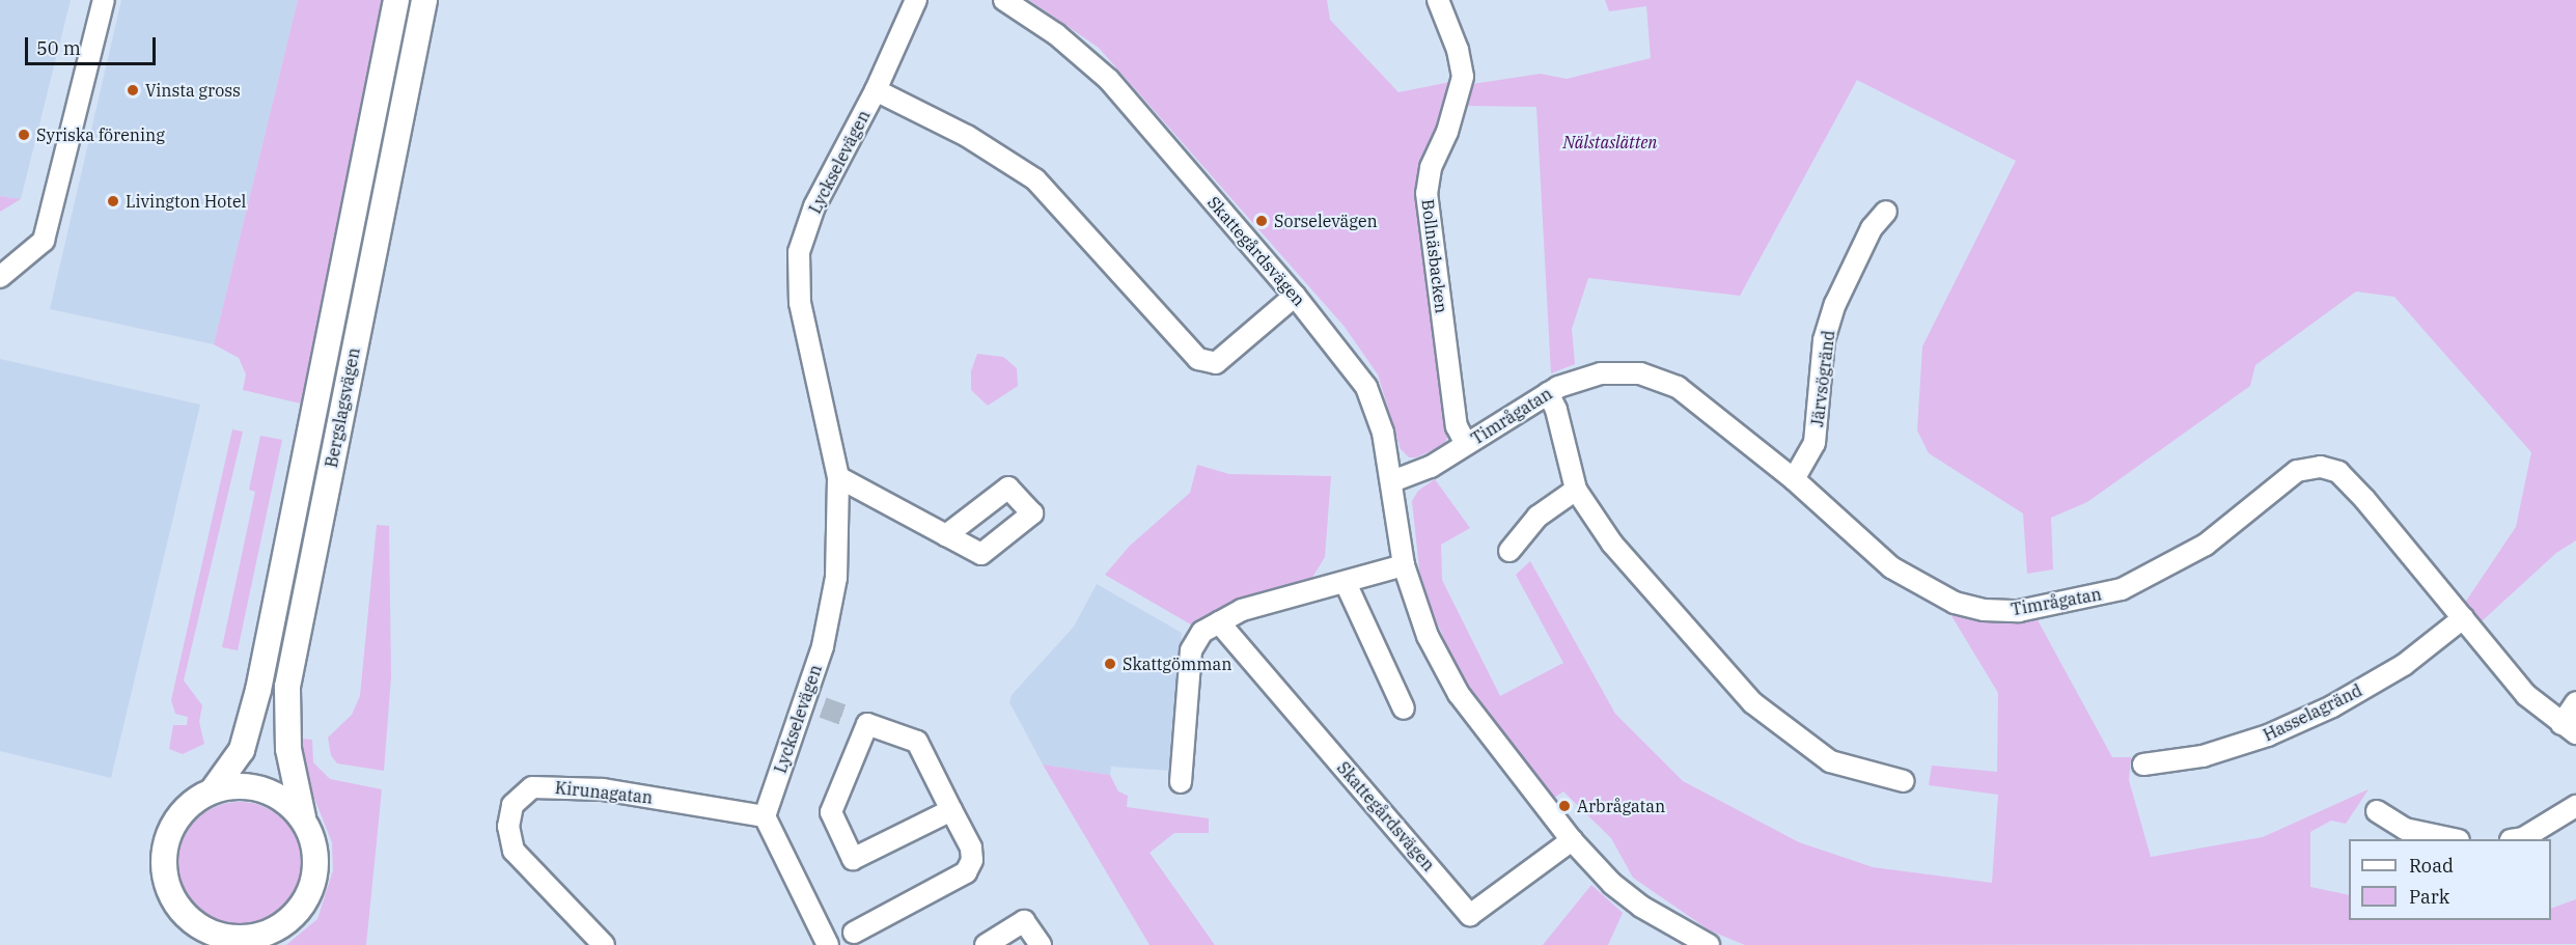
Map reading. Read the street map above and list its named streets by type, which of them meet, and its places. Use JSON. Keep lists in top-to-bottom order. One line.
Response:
{"streets":{"main road":["Bergslagsvägen"],"street":["Lyckselevägen","Skattegårdsvägen","Bollnäsbacken","Järvsögränd","Timrågatan","Hasselagränd","Kirunagatan"]},"crossings":[["Lyckselevägen","Kirunagatan"],["Skattegårdsvägen","Timrågatan"],["Bollnäsbacken","Timrågatan"],["Järvsögränd","Timrågatan"],["Timrågatan","Hasselagränd"]],"parks":["Nälstaslätten"],"places":["Vinsta gross","Syriska förening","Livington Hotel","Sorselevägen","Skattgömman","Arbrågatan"],"legend":["Road","Park"],"scale_bar":"50 m"}
